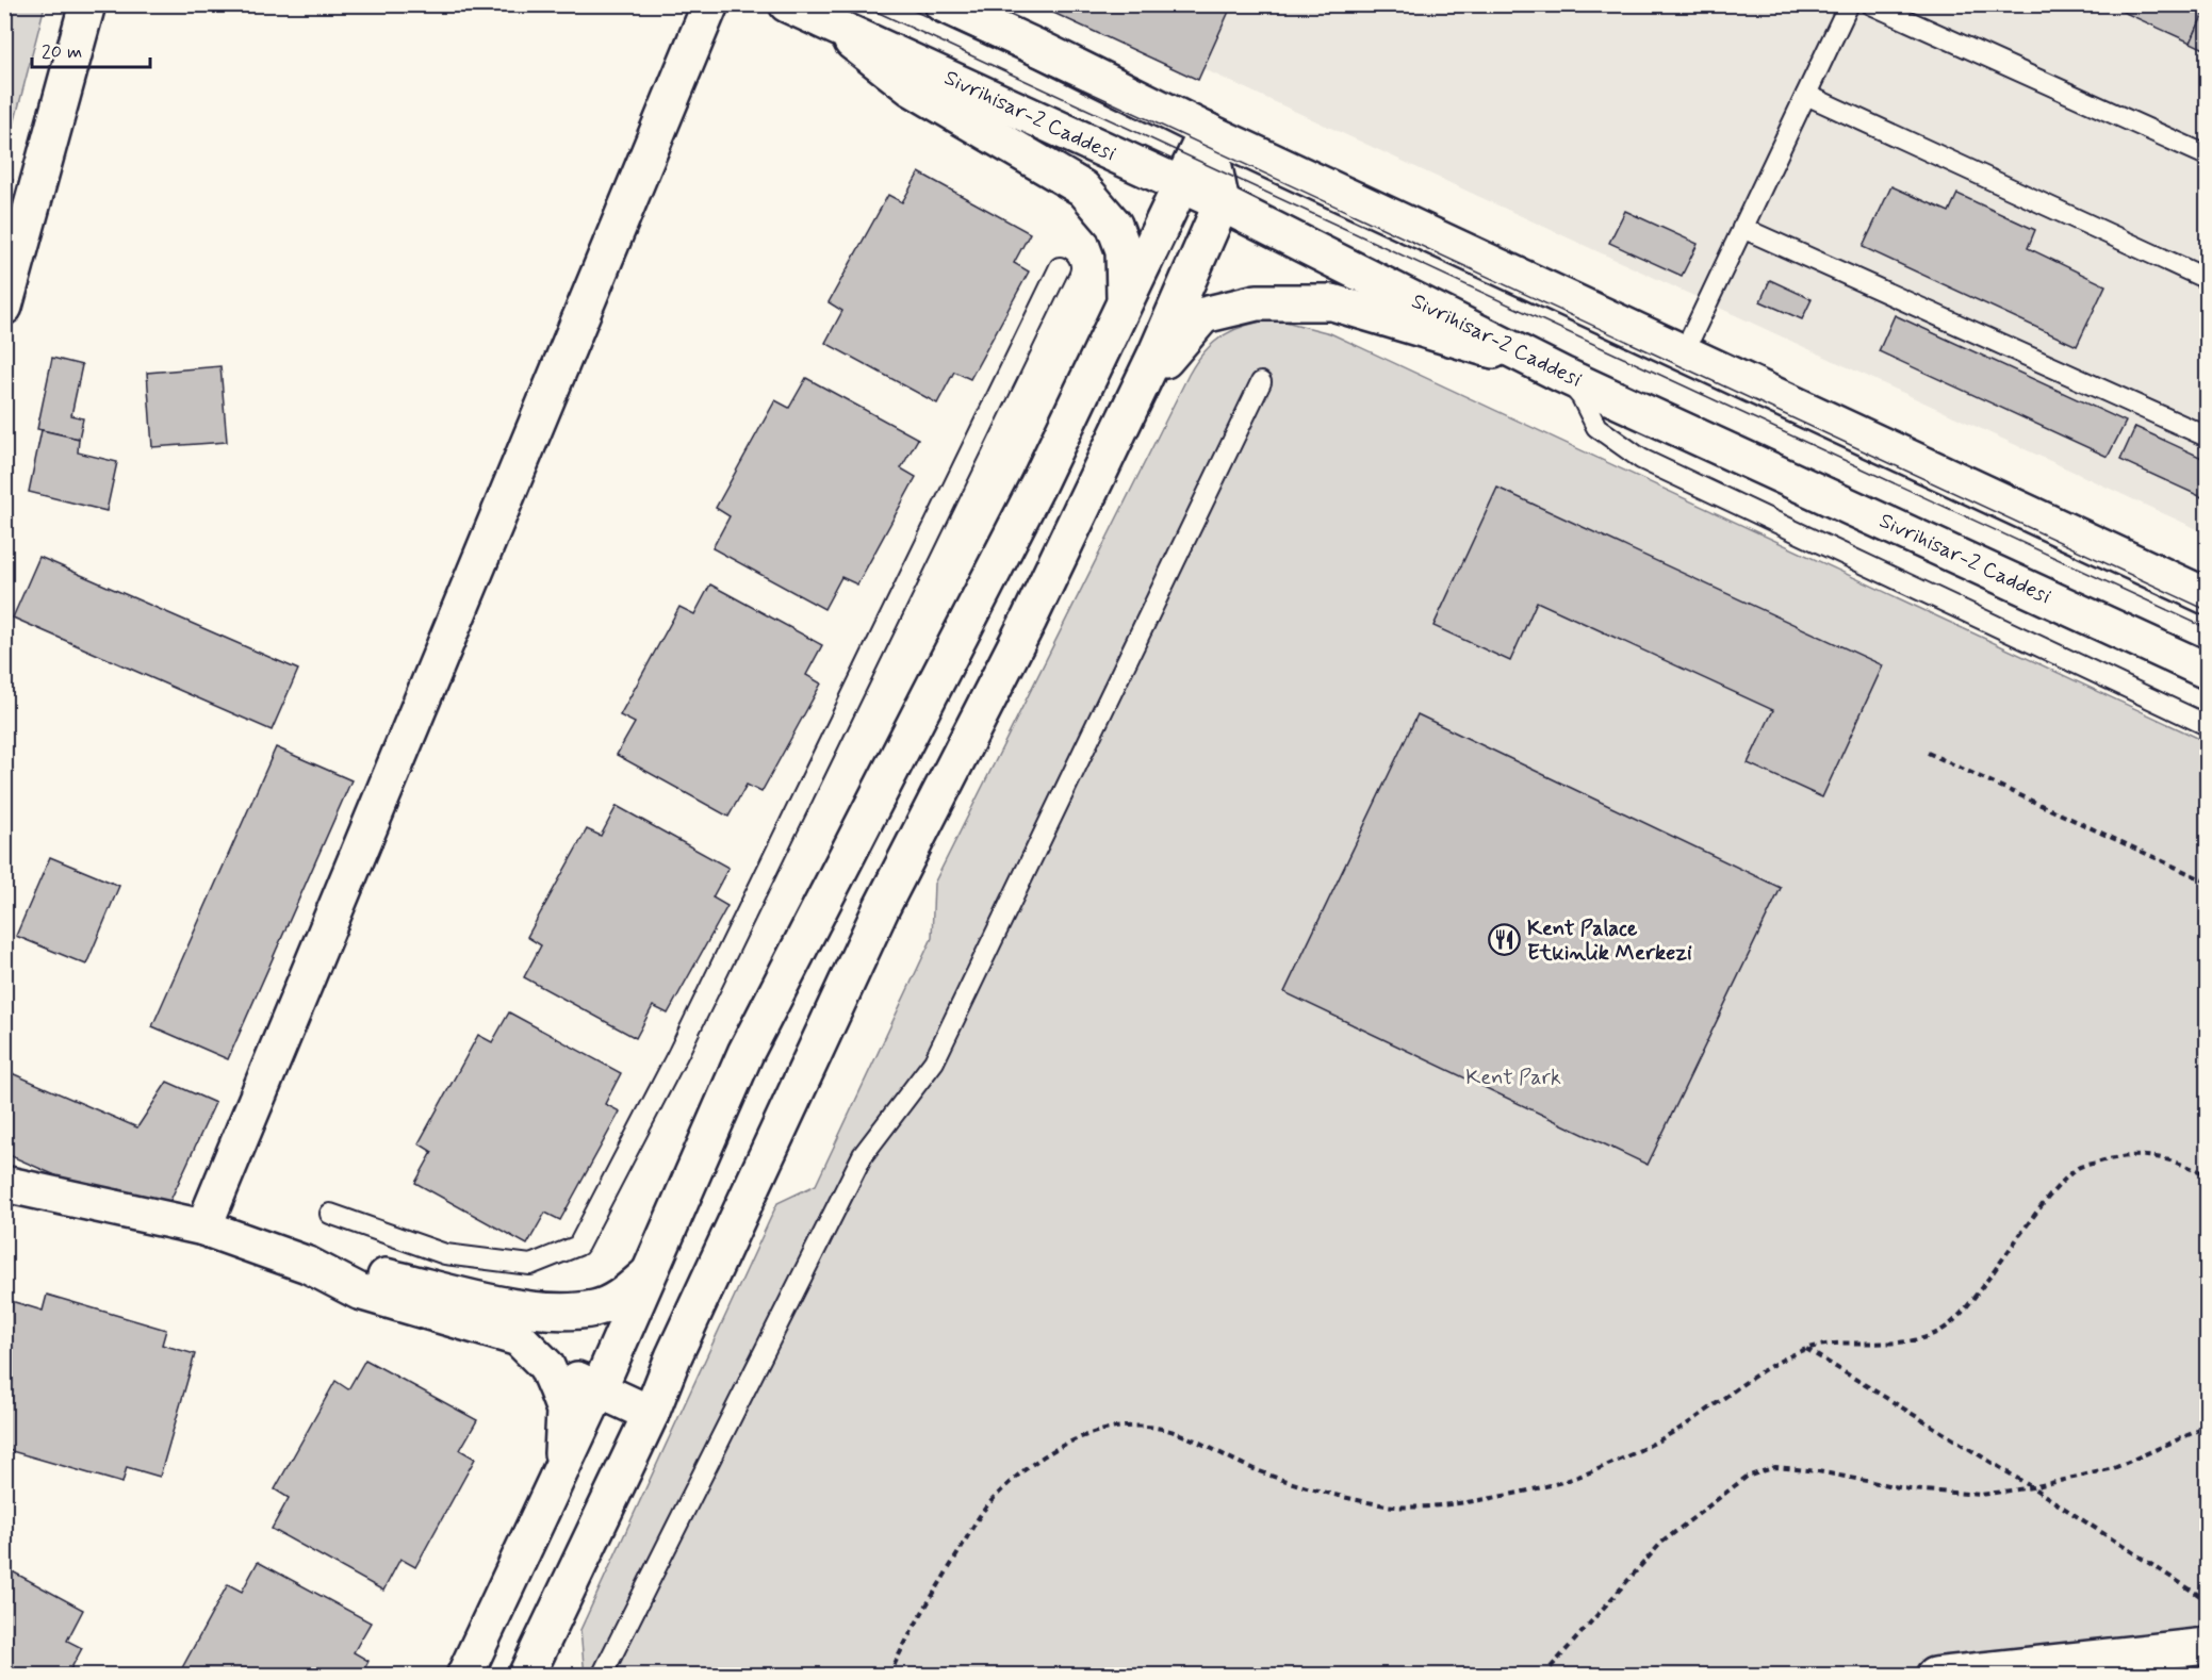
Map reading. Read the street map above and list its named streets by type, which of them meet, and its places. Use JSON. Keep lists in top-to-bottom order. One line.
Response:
{"streets":{"street":["Sivrihisar-2 Caddesi"]},"parks":["Kent Park"],"places":{"restaurant":["Kent Palace Etkinlik Merkezi"]},"scale_bar":"20 m"}
